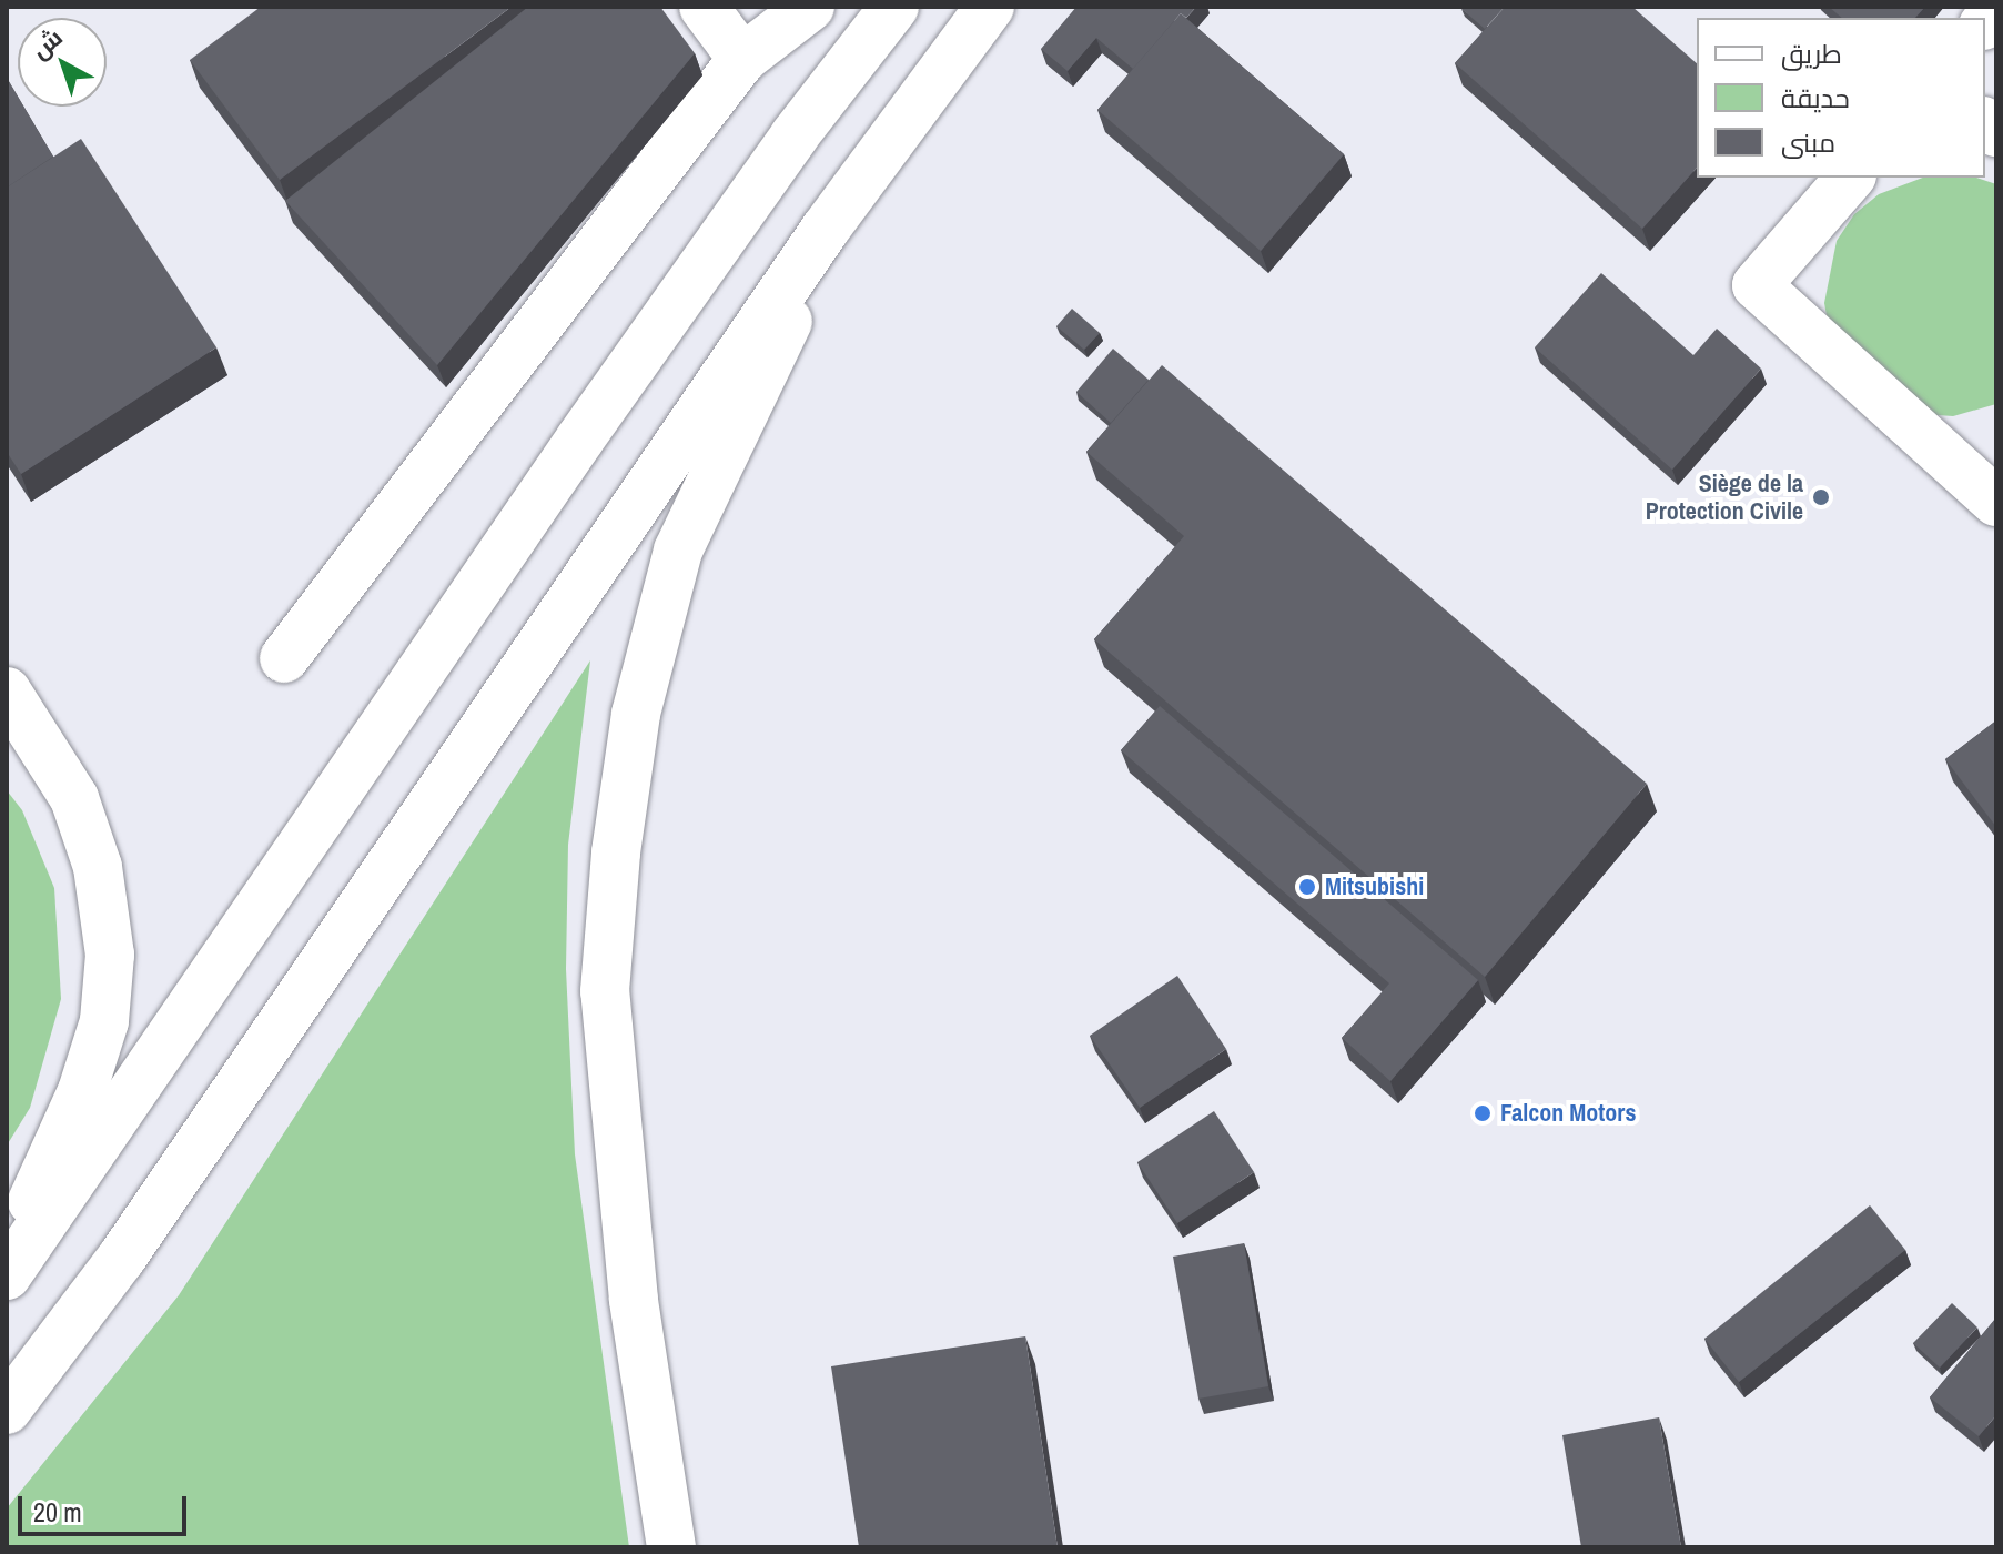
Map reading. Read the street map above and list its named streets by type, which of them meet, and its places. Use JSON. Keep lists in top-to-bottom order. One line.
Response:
{"places":["Siège de la Protection Civile","Mitsubishi","Falcon Motors"],"legend":["طريق","حديقة","مبنى"],"scale_bar":"20 m","north":"top left"}
